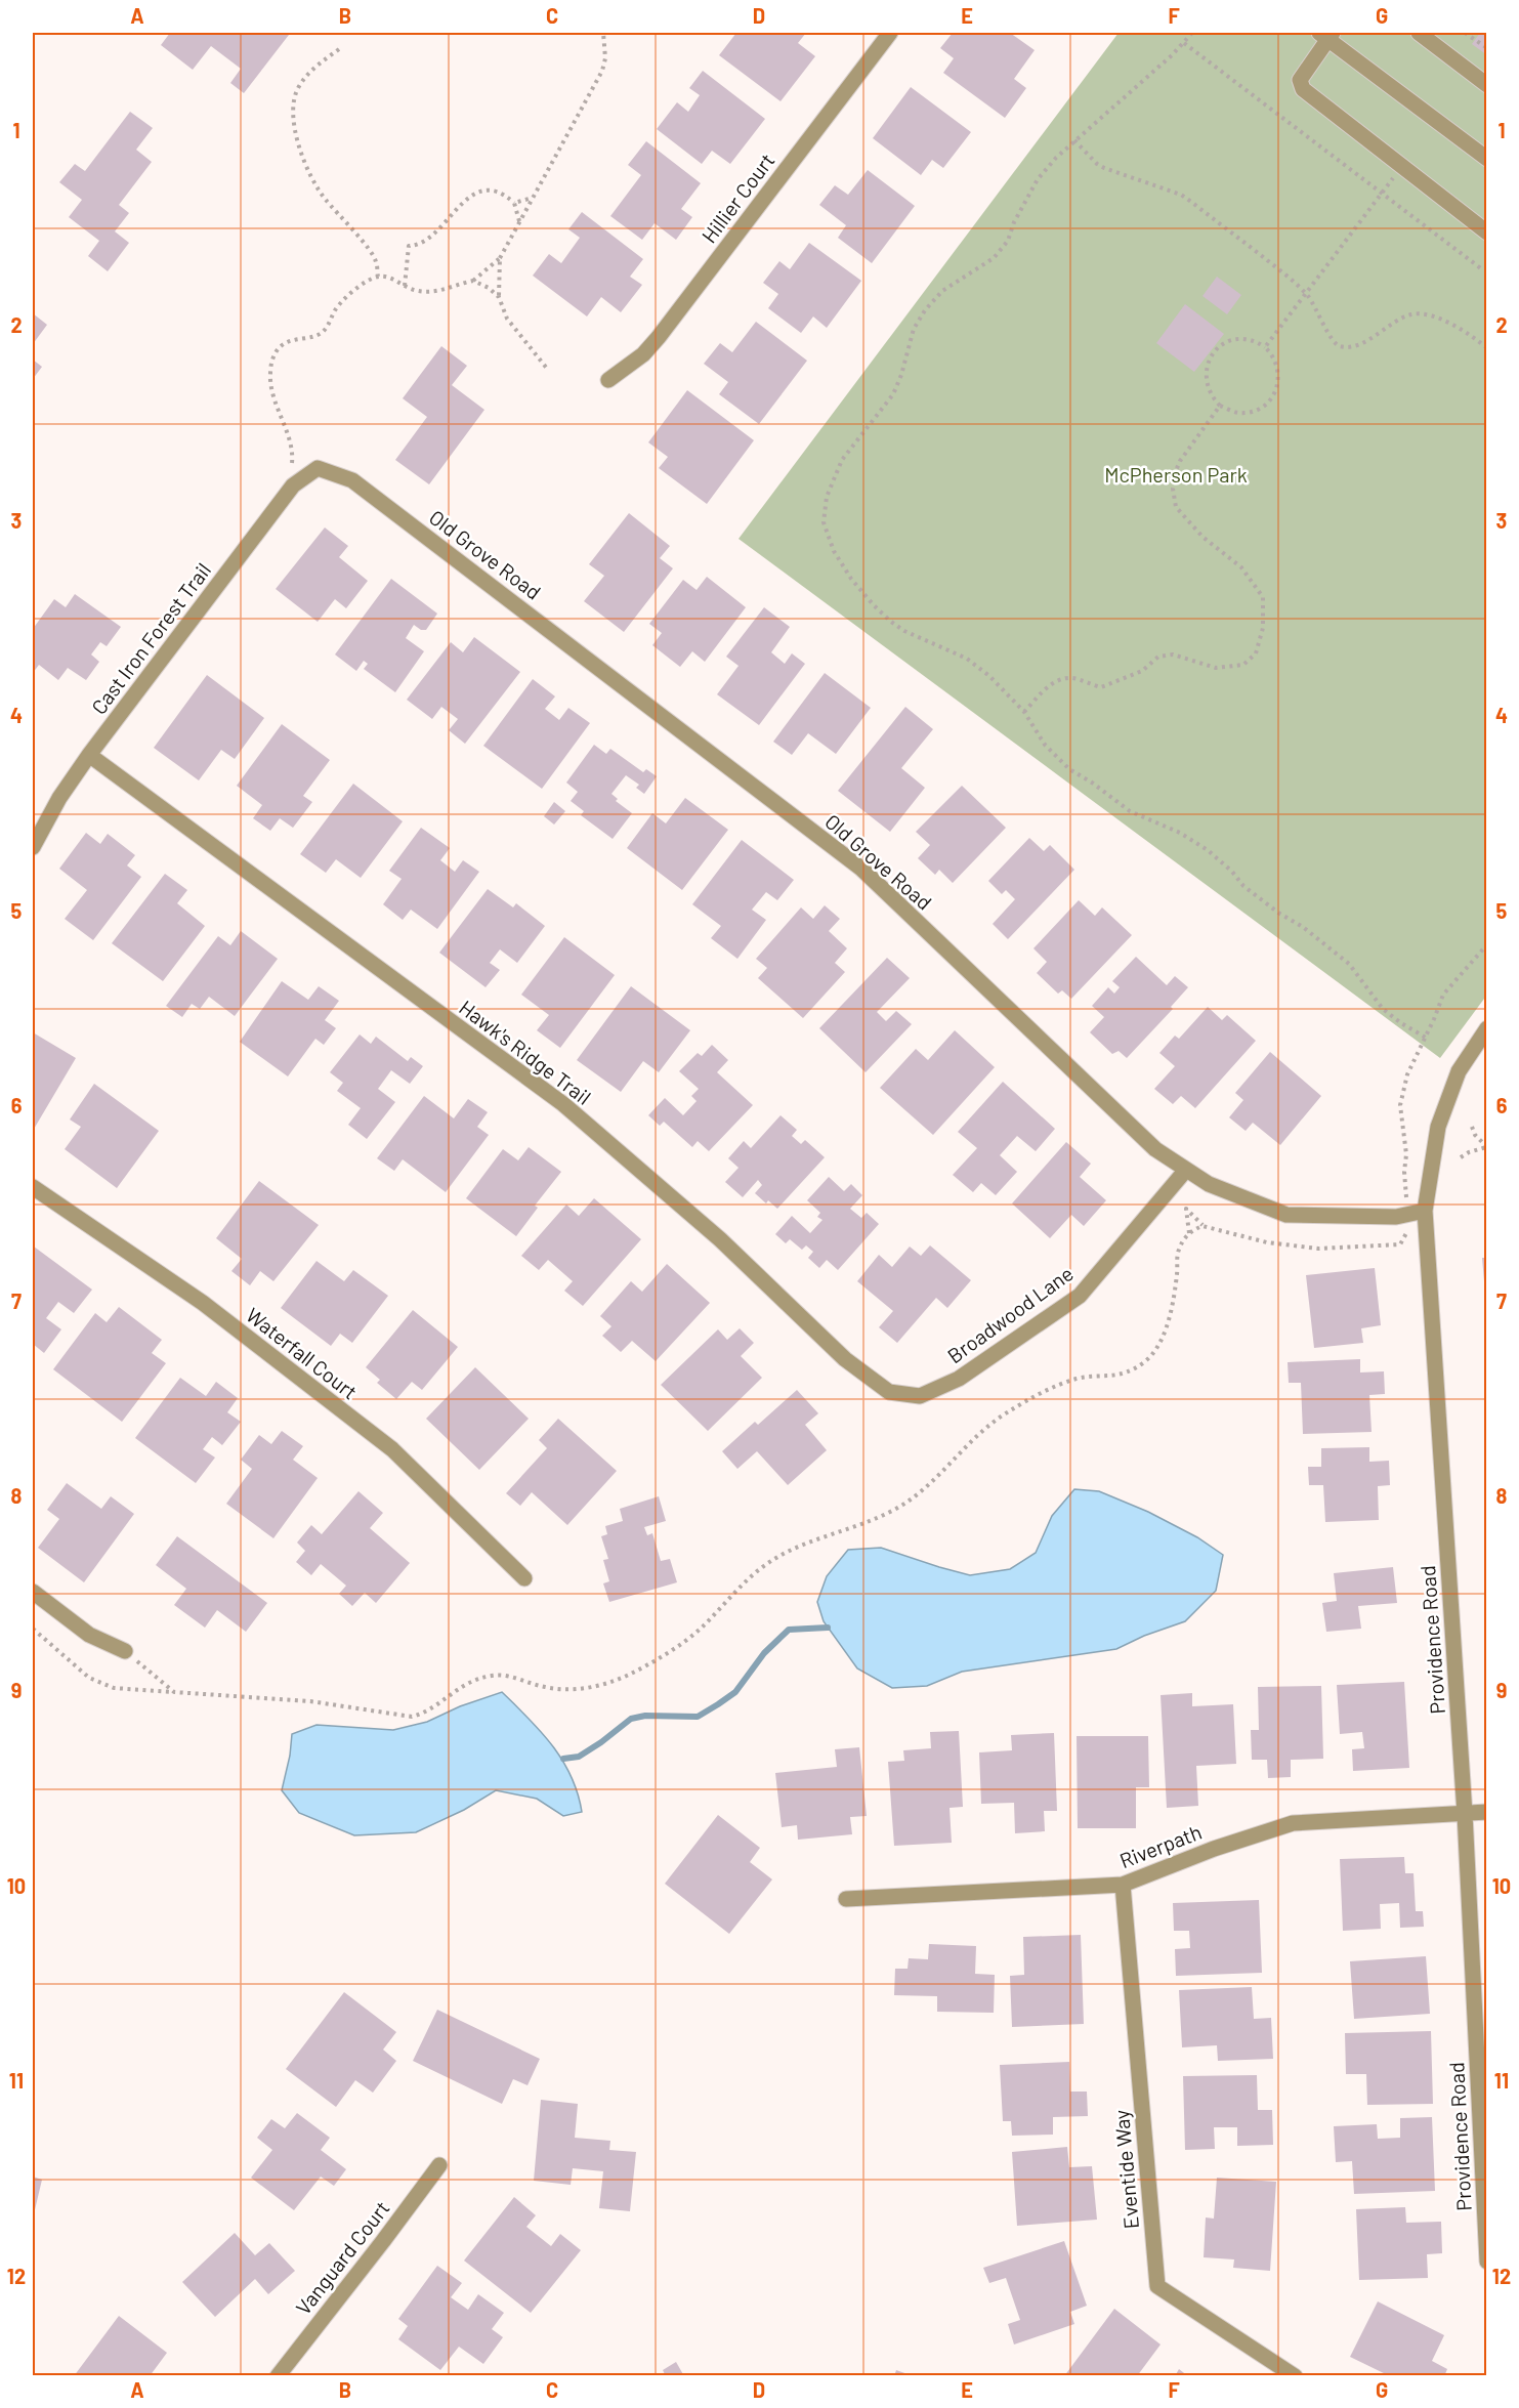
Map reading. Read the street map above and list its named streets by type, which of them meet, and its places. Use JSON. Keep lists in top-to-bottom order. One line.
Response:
{"streets":{"street":["Hillier Court","Old Grove Road","Cast Iron Forest Trail","Hawk's Ridge Trail","Broadwood Lane","Waterfall Court","Providence Road","Riverpath","Eventide Way","Vanguard Court"]},"crossings":[["Old Grove Road","Cast Iron Forest Trail"],["Old Grove Road","Broadwood Lane"],["Old Grove Road","Providence Road"],["Cast Iron Forest Trail","Hawk's Ridge Trail"],["Hawk's Ridge Trail","Broadwood Lane"],["Providence Road","Riverpath"],["Riverpath","Eventide Way"]],"parks":["McPherson Park"],"grid":{"columns":["A","B","C","D","E","F","G"],"rows":["1","2","3","4","5","6","7","8","9","10","11","12"]}}
